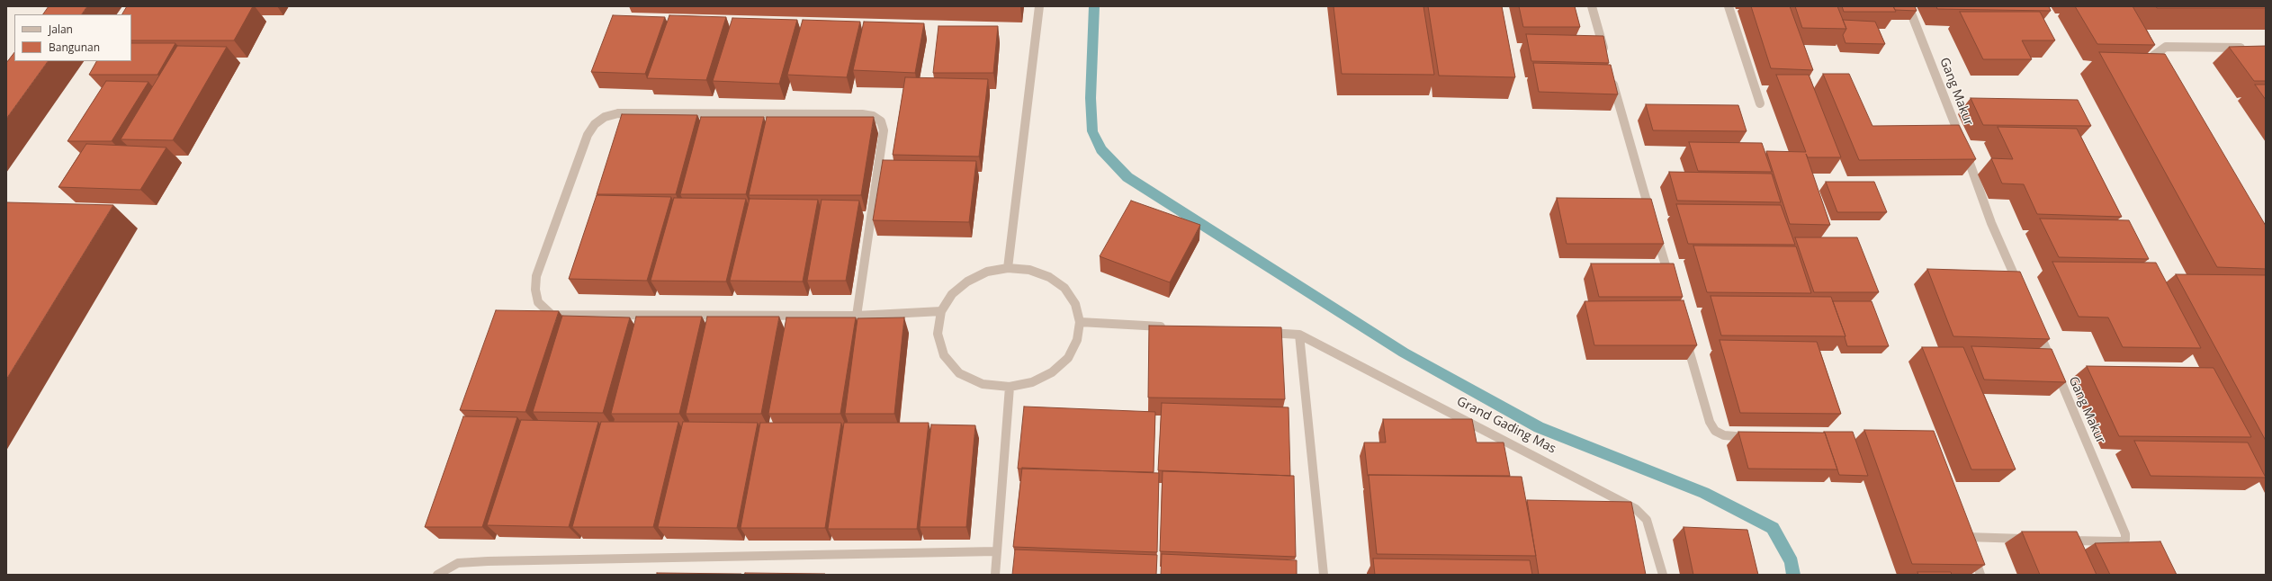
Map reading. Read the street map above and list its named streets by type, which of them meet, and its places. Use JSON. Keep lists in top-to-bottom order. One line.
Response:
{"streets":{"street":["Gang Makur","Grand Gading Mas"]},"legend":["Jalan","Bangunan"]}
